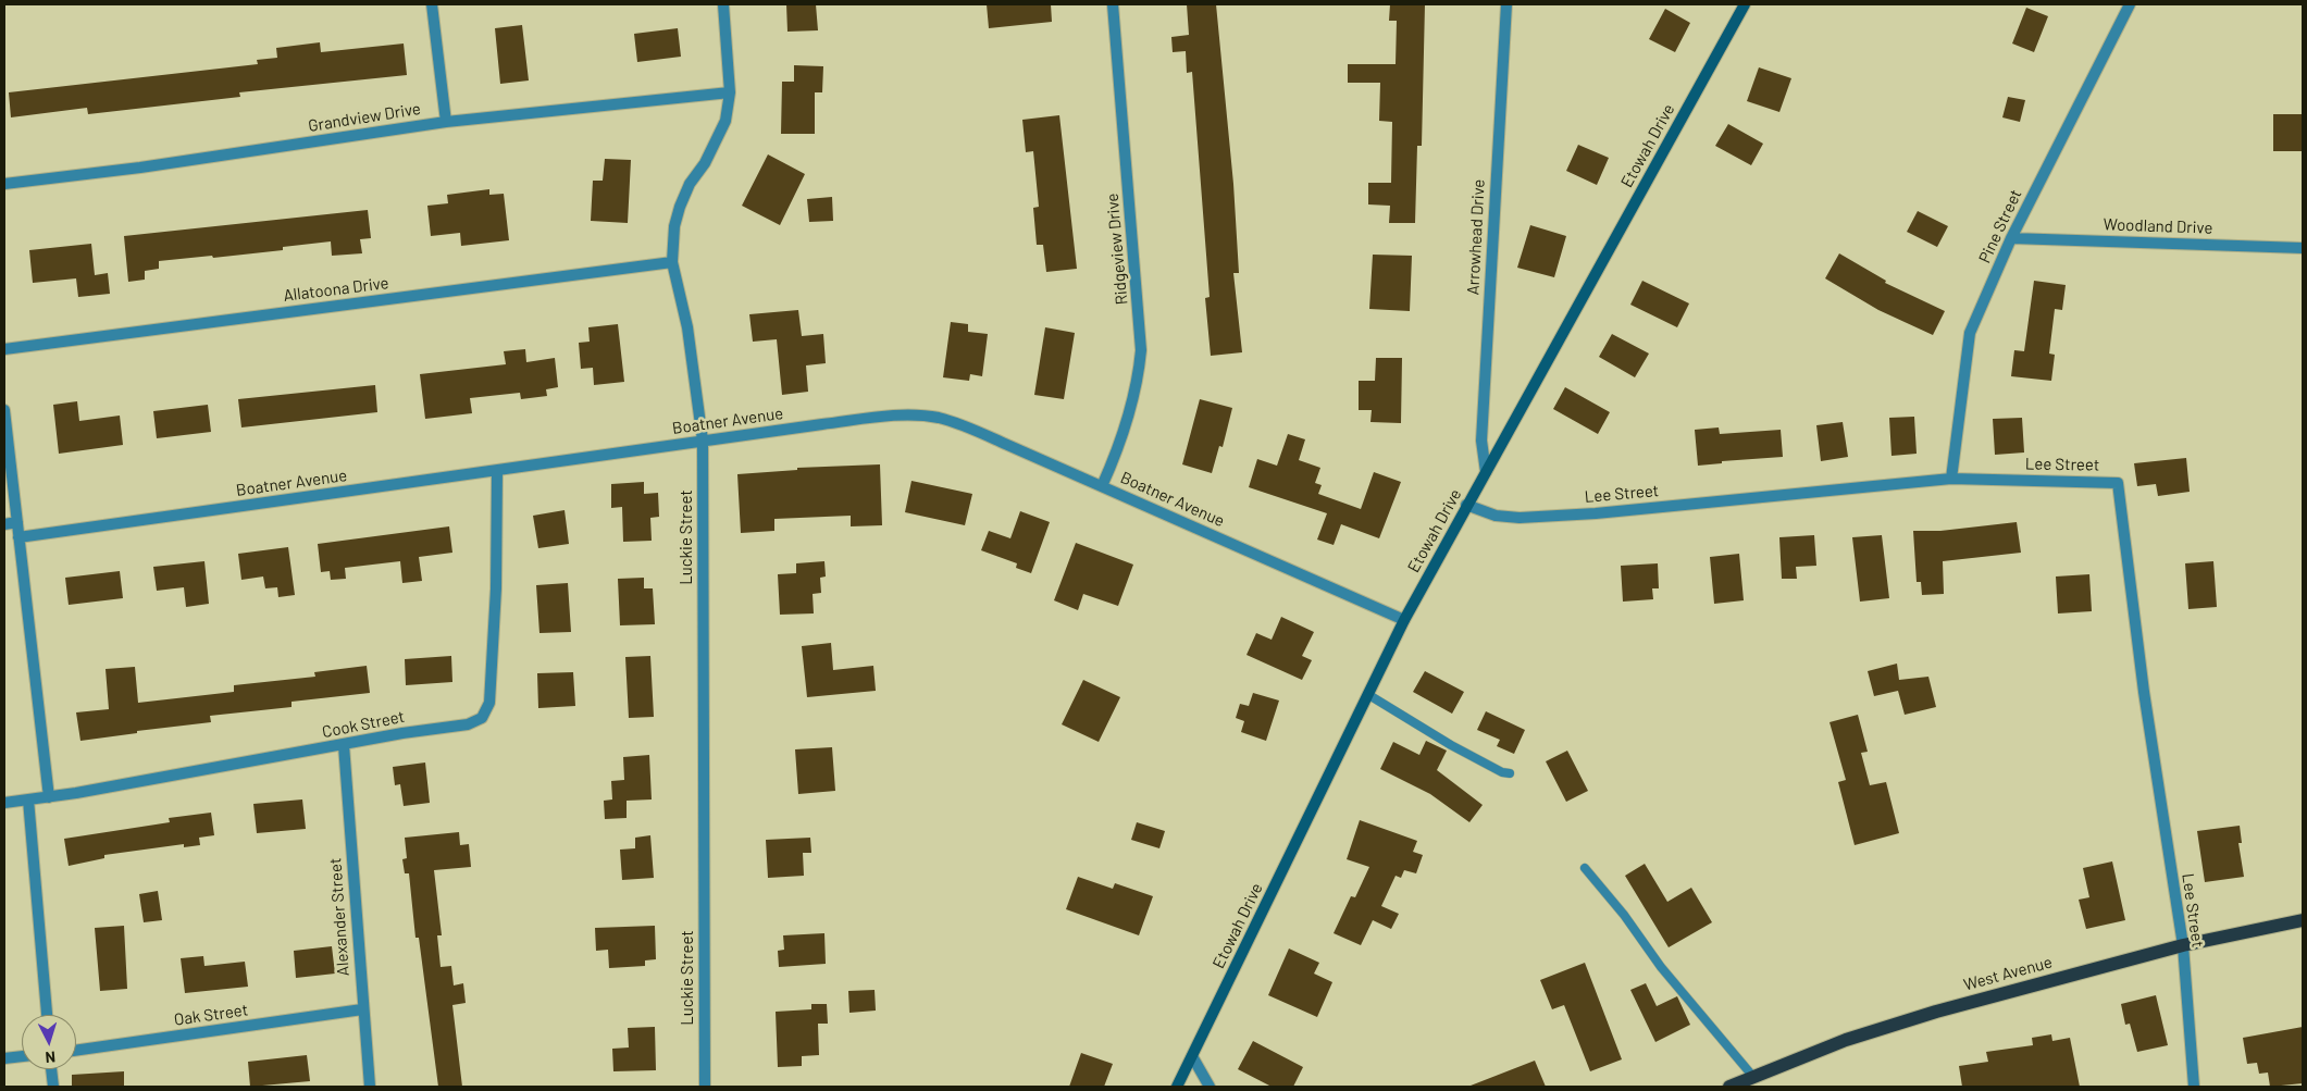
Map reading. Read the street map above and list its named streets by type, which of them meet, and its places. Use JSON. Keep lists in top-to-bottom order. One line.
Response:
{"streets":{"main road":["West Avenue"],"street":["Grandview Drive","Etowah Drive","Pine Street","Woodland Drive","Arrowhead Drive","Ridgeview Drive","Allatoona Drive","Boatner Avenue","Lee Street","Luckie Street","Cook Street","Alexander Street","Oak Street"]},"crossings":[["Grandview Drive","Luckie Street"],["Etowah Drive","Arrowhead Drive"],["Etowah Drive","Boatner Avenue"],["Etowah Drive","Lee Street"],["Pine Street","Woodland Drive"],["Pine Street","Lee Street"],["Ridgeview Drive","Boatner Avenue"],["Allatoona Drive","Luckie Street"],["Boatner Avenue","Luckie Street"],["Boatner Avenue","Cook Street"],["Lee Street","West Avenue"],["Cook Street","Alexander Street"],["Alexander Street","Oak Street"]],"north":"bottom"}
